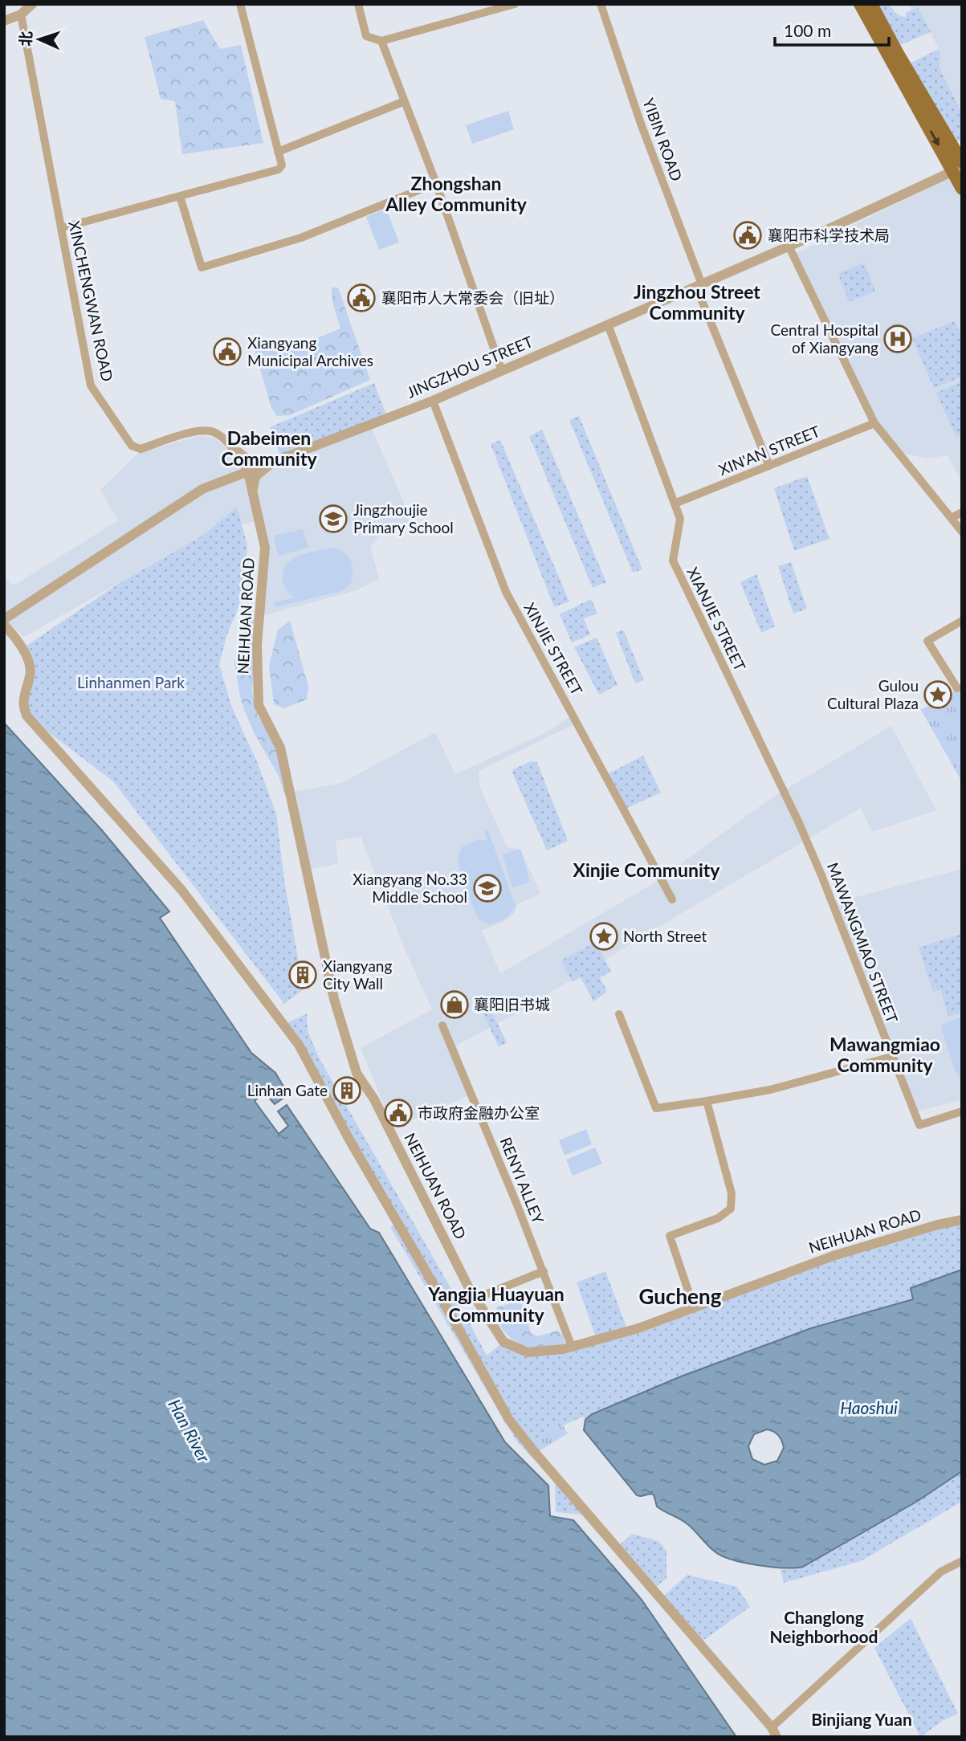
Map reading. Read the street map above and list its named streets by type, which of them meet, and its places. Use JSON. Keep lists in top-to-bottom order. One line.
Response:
{"streets":{"street":["YIBIN ROAD","XINCHENGWAN ROAD","JINGZHOU STREET","XIN'AN STREET","NEIHUAN ROAD","XIANJIE STREET","XINJIE STREET","MAWANGMIAO STREET","RENYI ALLEY"]},"crossings":[["YIBIN ROAD","JINGZHOU STREET"],["YIBIN ROAD","XIN'AN STREET"],["XINCHENGWAN ROAD","JINGZHOU STREET"],["XINCHENGWAN ROAD","NEIHUAN ROAD"],["JINGZHOU STREET","NEIHUAN ROAD"],["JINGZHOU STREET","XIANJIE STREET"],["JINGZHOU STREET","XINJIE STREET"],["XIN'AN STREET","XIANJIE STREET"],["NEIHUAN ROAD","RENYI ALLEY"],["XIANJIE STREET","MAWANGMIAO STREET"]],"districts":["Zhongshan Alley Community","Jingzhou Street Community","Dabeimen Community","Xinjie Community","Mawangmiao Community","Yangjia Huayuan Community","Gucheng","Changlong Neighborhood","Binjiang Yuan"],"water":["Haoshui","Han River"],"parks":["Linhanmen Park"],"places":{"public building":["襄阳市科学技术局","襄阳市人大常委会（旧址）","Xiangyang Municipal Archives","市政府金融办公室"],"hospital":["Central Hospital of Xiangyang"],"school or university":["Jingzhoujie Primary School","Xiangyang No.33 Middle School"],"place":["Gulou Cultural Plaza","North Street"],"building":["Xiangyang City Wall","Linhan Gate"],"shop":["襄阳旧书城"]},"scale_bar":"100 m","north":"left"}
